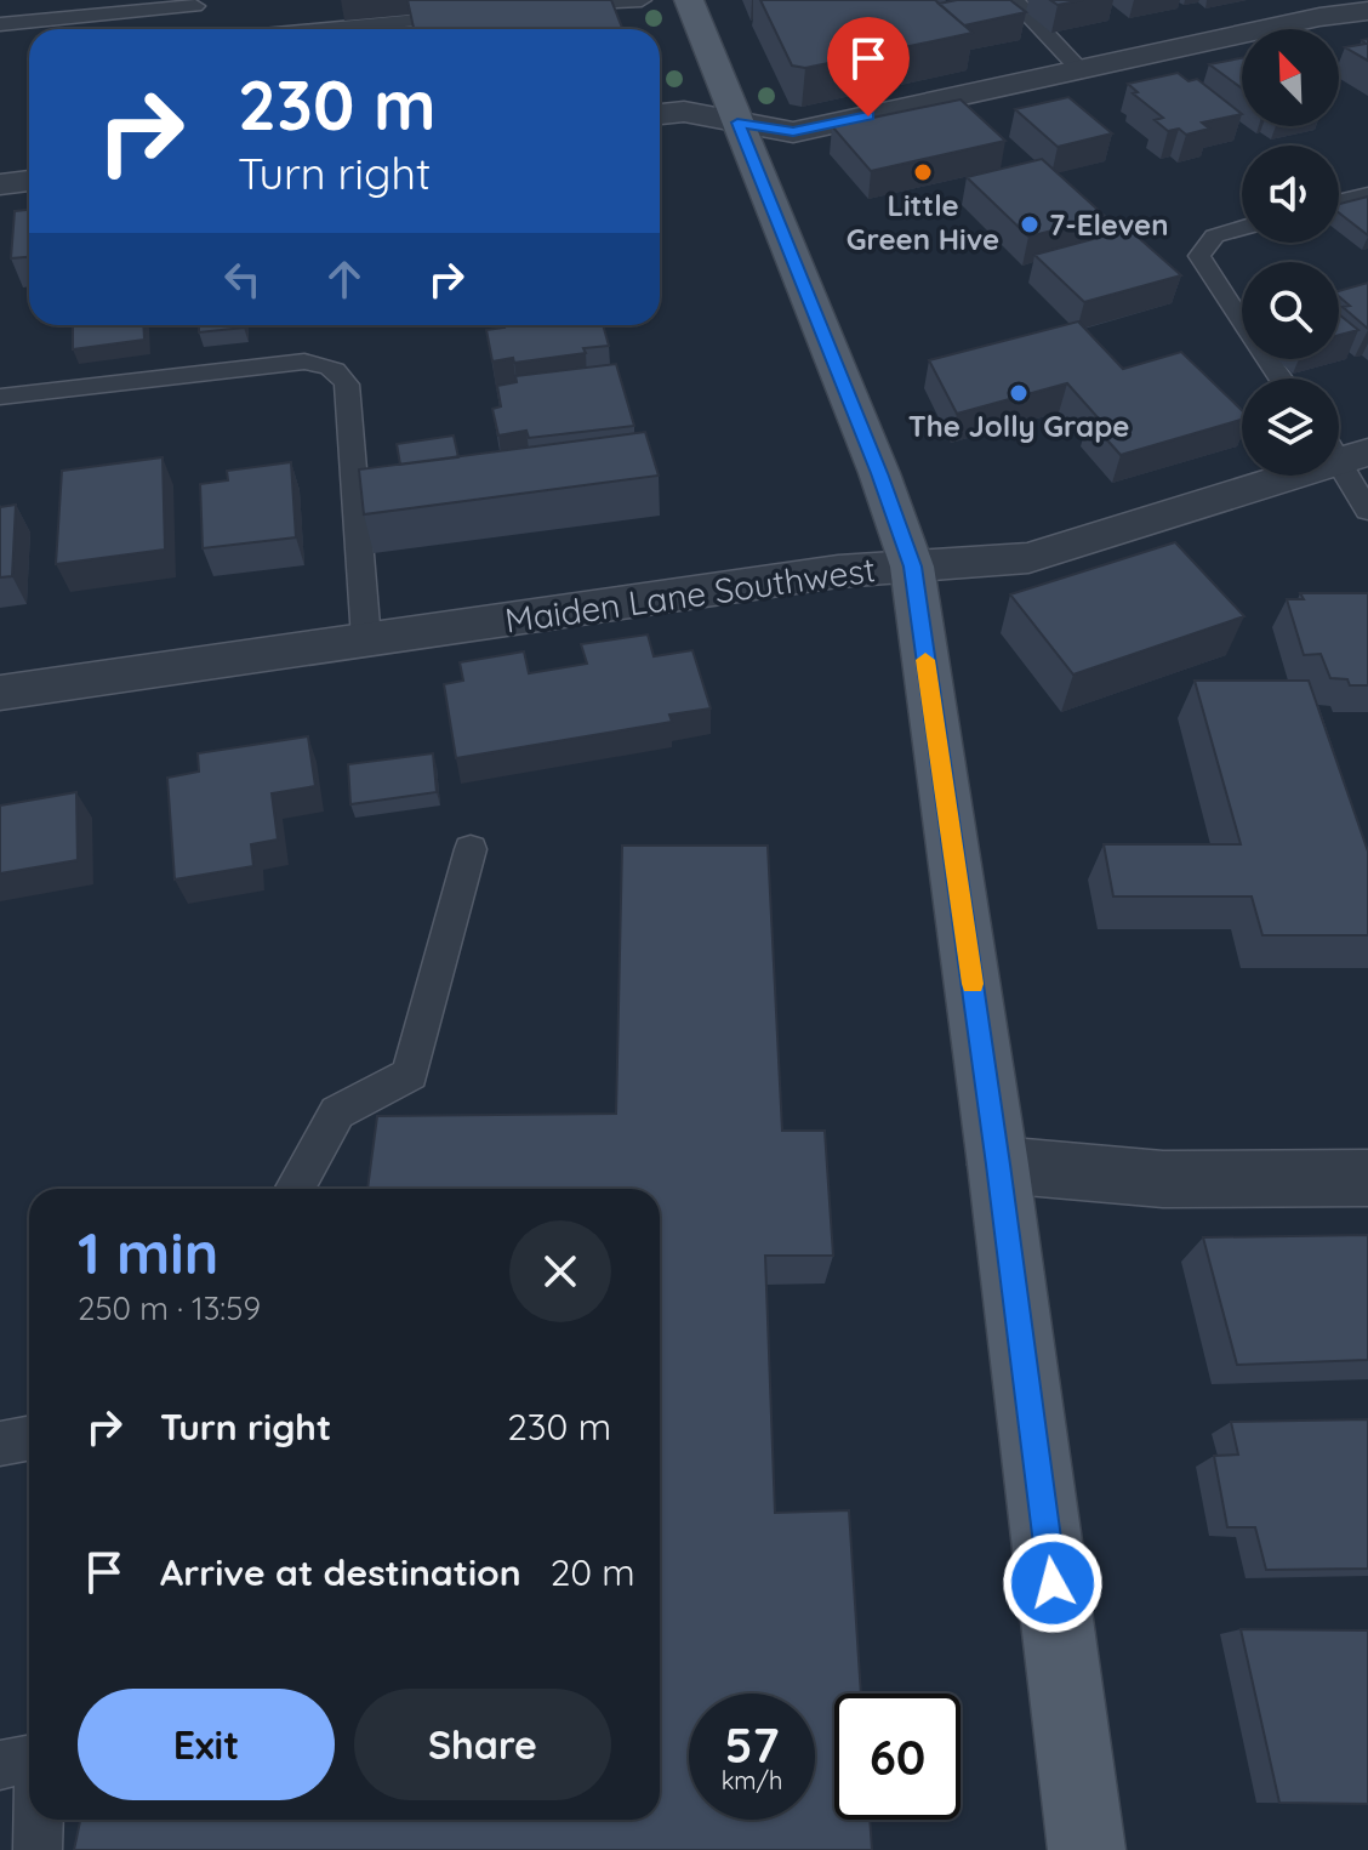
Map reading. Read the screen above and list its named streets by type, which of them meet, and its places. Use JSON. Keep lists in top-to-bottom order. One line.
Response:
{"streets":{"street":["Maiden Lane Southwest"]},"places":["Little Green Hive","7-Eleven","The Jolly Grape"],"north":"top left","page":{"turn":["230 m","Turn right"],"heading":["1 min","250 m · 13:59"],"list":[{"name":"Turn right","value":"230 m"},{"name":"Arrive at destination","value":"20 m"}],"buttons":["Exit","Share"],"speed":"57 km/h","limit":"60"}}
